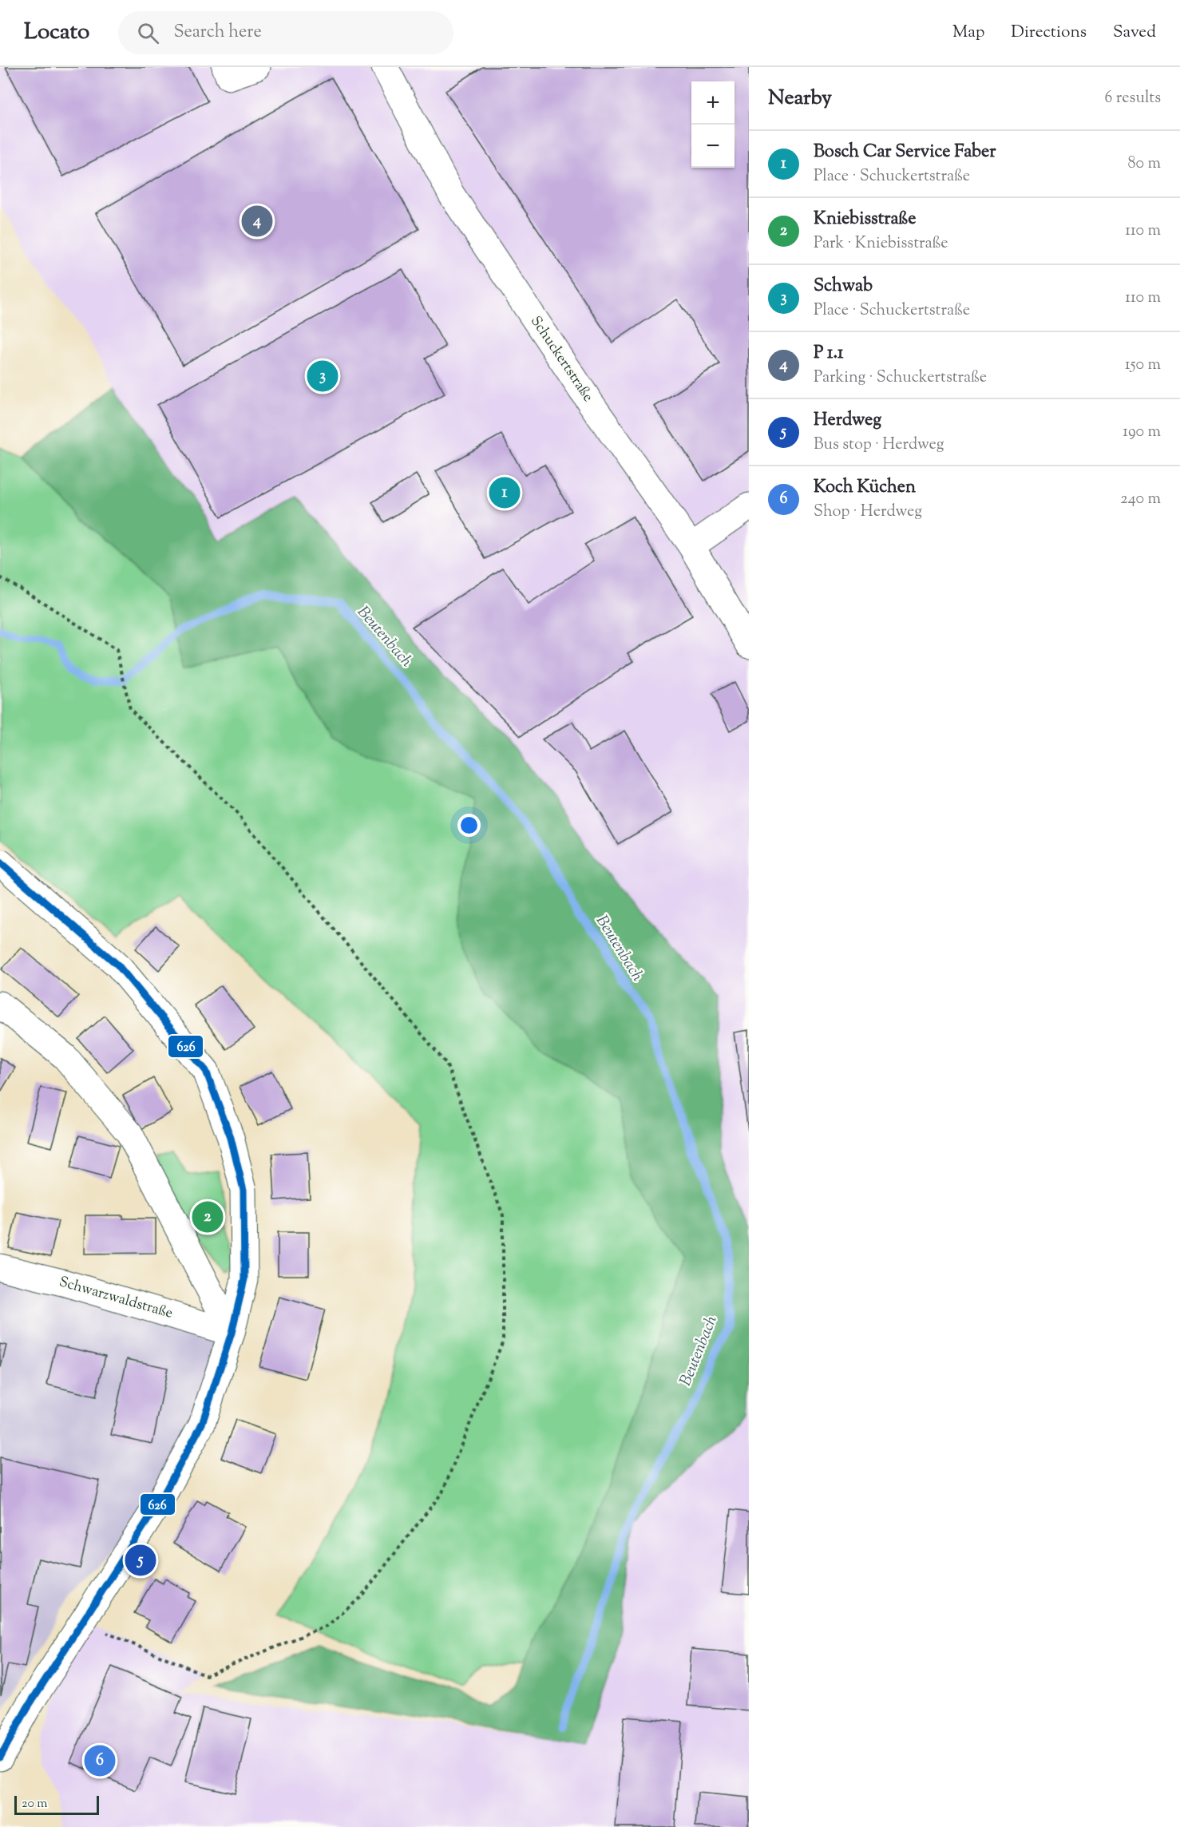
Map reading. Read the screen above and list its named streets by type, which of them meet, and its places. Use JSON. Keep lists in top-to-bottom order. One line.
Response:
{"streets":{"street":["Schuckertstraße","Schwarzwaldstraße"]},"water":["Beutenbach"],"lines":["transit line 626"],"scale_bar":"20 m","page":{"header":"Locato","search":"Search here","nav":["Map","Directions","Saved"],"heading":["Nearby","6 results"],"map_buttons":["+","−"],"list":[{"mark":"1","name":"Bosch Car Service Faber","note":"Place · Schuckertstraße","value":"80 m"},{"mark":"2","name":"Kniebisstraße","note":"Park · Kniebisstraße","value":"110 m"},{"mark":"3","name":"Schwab","note":"Place · Schuckertstraße","value":"110 m"},{"mark":"4","name":"P 1.1","note":"Parking · Schuckertstraße","value":"150 m"},{"mark":"5","name":"Herdweg","note":"Bus stop · Herdweg","value":"190 m"},{"mark":"6","name":"Koch Küchen","note":"Shop · Herdweg","value":"240 m"}],"pins":["4","3","1","2","5","6"],"scale":"20 m"}}
